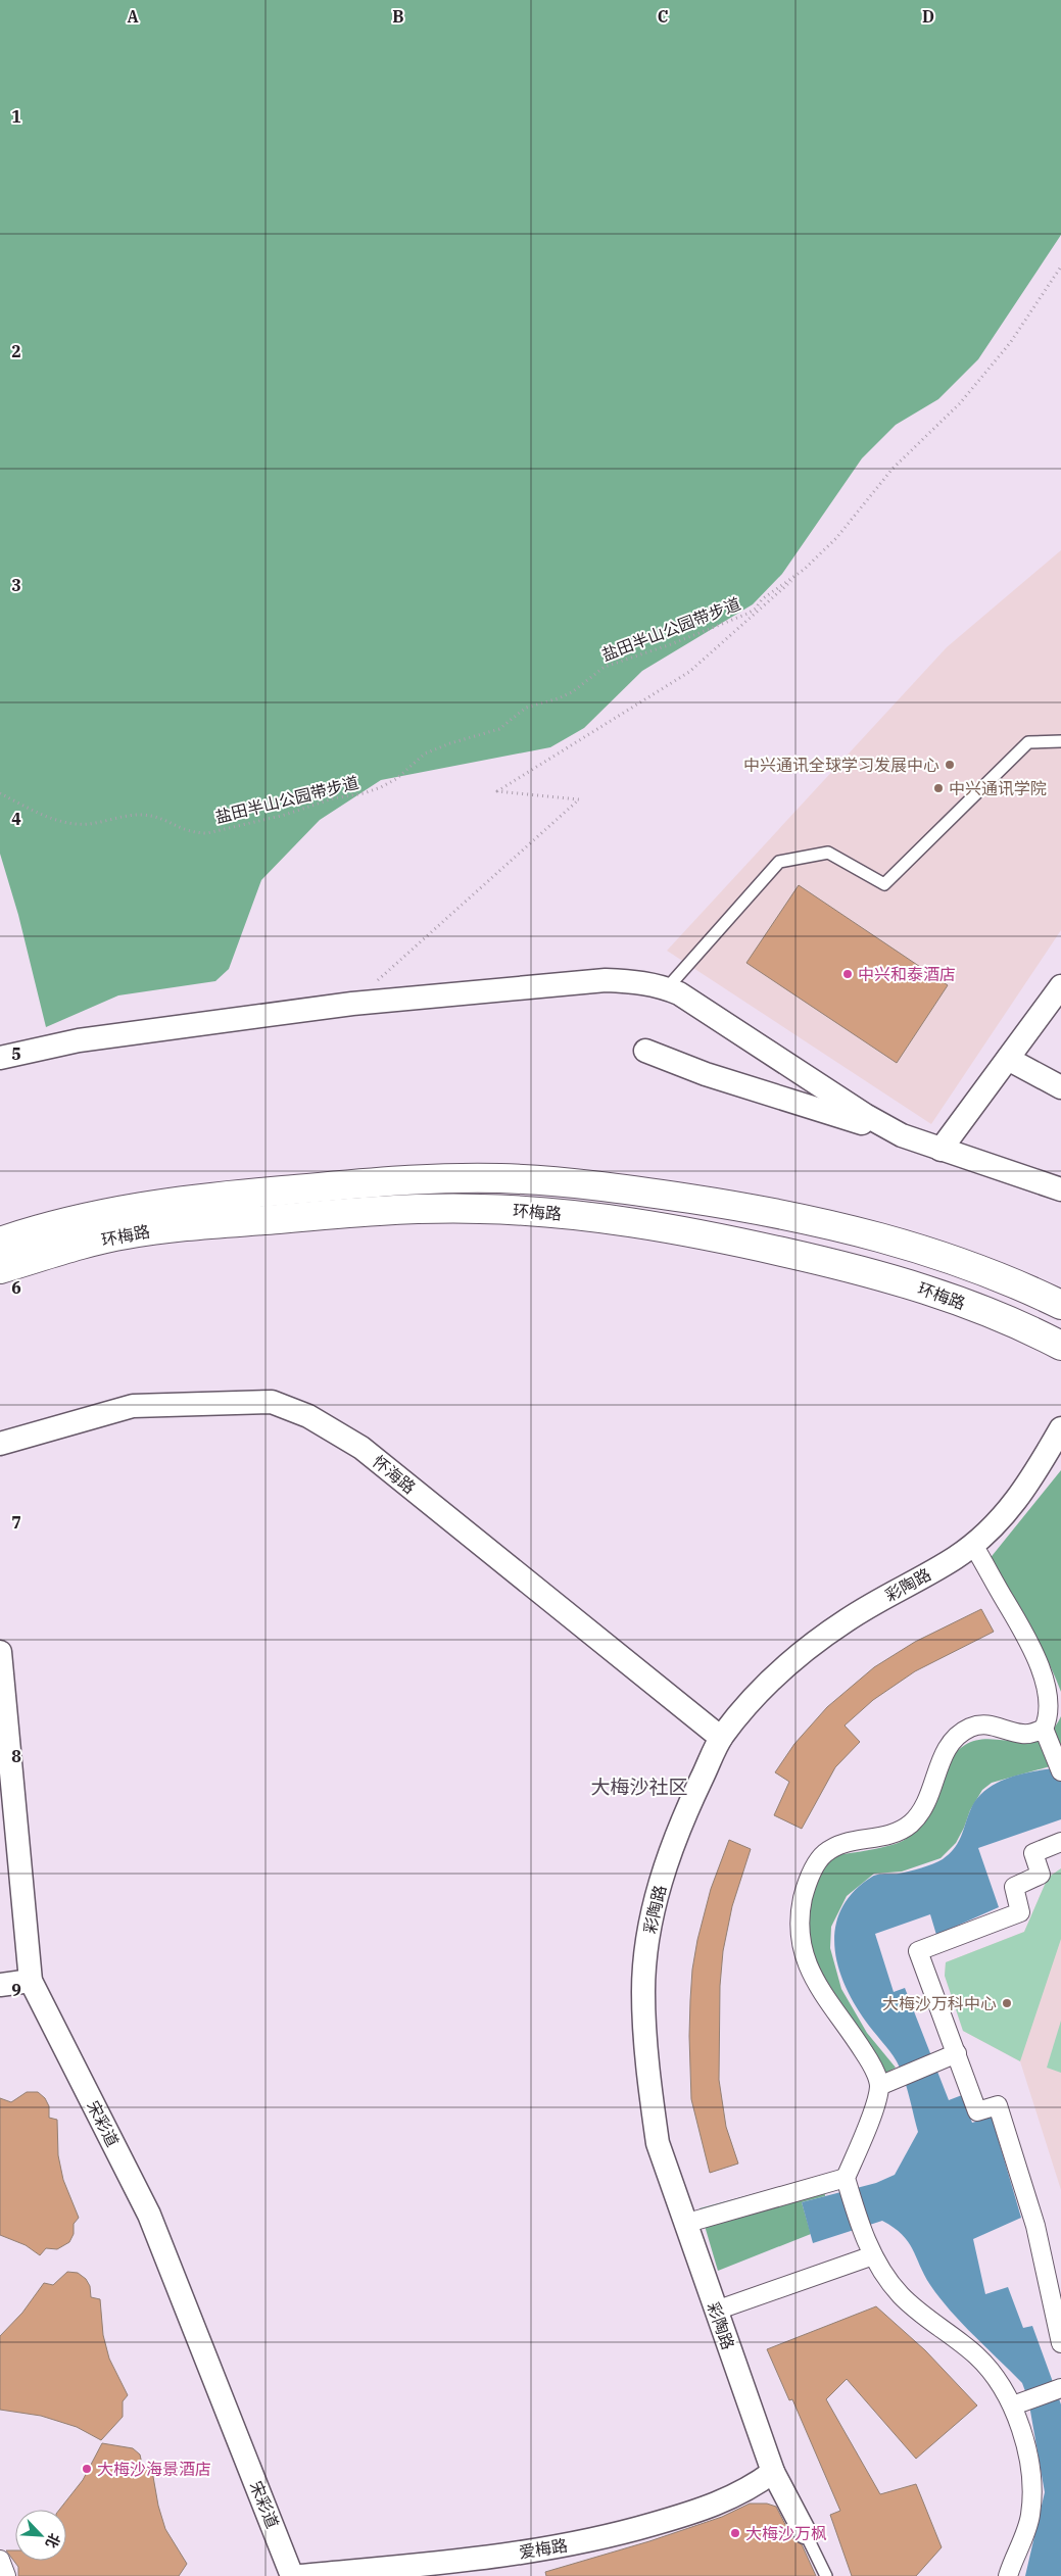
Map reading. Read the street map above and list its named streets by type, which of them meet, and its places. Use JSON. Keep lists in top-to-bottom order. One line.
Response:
{"streets":{"main road":["环梅路"],"street":["怀海路","彩陶路","宋彩道","爱梅路"],"path":["盐田半山公园带步道"]},"crossings":[["怀海路","彩陶路"],["彩陶路","爱梅路"]],"districts":["大梅沙社区"],"places":["中兴通讯全球学习发展中心","中兴通讯学院","中兴和泰酒店","大梅沙万科中心","大梅沙海景酒店","大梅沙万枫"],"north":"bottom right","grid":{"columns":["A","B","C","D"],"rows":["1","2","3","4","5","6","7","8","9"]}}
